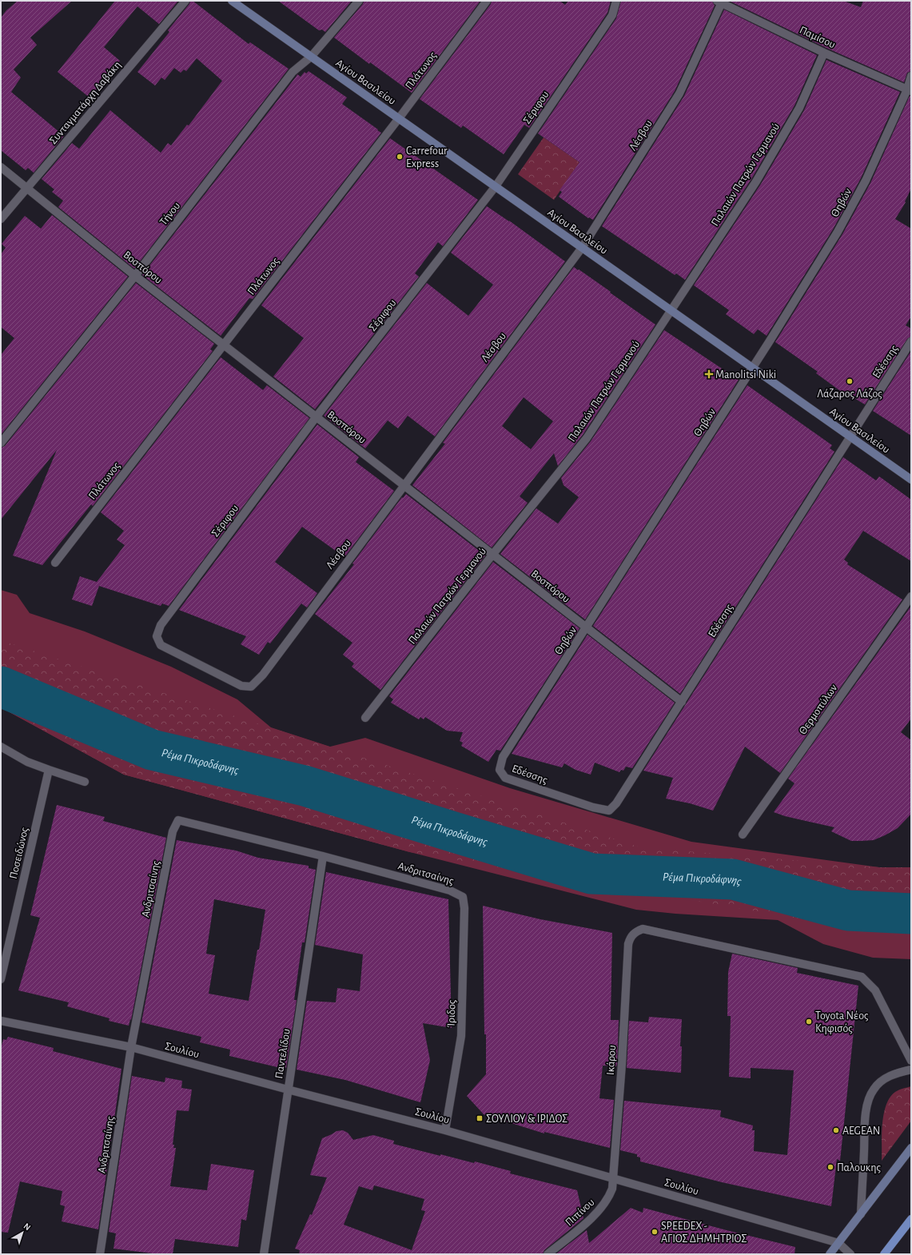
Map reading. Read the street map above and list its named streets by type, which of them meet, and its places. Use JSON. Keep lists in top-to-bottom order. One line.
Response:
{"streets":{"street":["Παμίσου","Πλάτωνος","Αγίου Βασιλείου","Συνταγματάρχη Δαβάκη","Σέριφου","Λέσβου","Παλαιών Πατρών Γερμανού","Θηβών","Τήνου","Βοσπόρου","Εδέσσης","Θερμοπύλων","Ποσειδώνος","Ανδριτσαίνης","Ίριδος","Σουλίου","Παντελίδου","Ικάρου","Πιπίνου"]},"crossings":[["Παμίσου","Λέσβου"],["Παμίσου","Παλαιών Πατρών Γερμανού"],["Παμίσου","Θηβών"],["Πλάτωνος","Αγίου Βασιλείου"],["Πλάτωνος","Βοσπόρου"],["Αγίου Βασιλείου","Σέριφου"],["Αγίου Βασιλείου","Λέσβου"],["Αγίου Βασιλείου","Παλαιών Πατρών Γερμανού"],["Αγίου Βασιλείου","Θηβών"],["Αγίου Βασιλείου","Τήνου"],["Αγίου Βασιλείου","Εδέσσης"],["Συνταγματάρχη Δαβάκη","Βοσπόρου"],["Σέριφου","Λέσβου"],["Σέριφου","Βοσπόρου"],["Λέσβου","Βοσπόρου"],["Παλαιών Πατρών Γερμανού","Βοσπόρου"],["Θηβών","Βοσπόρου"],["Θηβών","Εδέσσης"],["Τήνου","Βοσπόρου"],["Βοσπόρου","Εδέσσης"],["Ανδριτσαίνης","Ίριδος"],["Ανδριτσαίνης","Σουλίου"],["Ανδριτσαίνης","Παντελίδου"],["Ίριδος","Σουλίου"],["Σουλίου","Παντελίδου"],["Σουλίου","Ικάρου"],["Σουλίου","Πιπίνου"],["Ικάρου","Πιπίνου"]],"water":["Ρέμα Πικροδάφνης"],"places":{"other":["Carrefour Express","Λάζαρος Λάζος","Toyota Νέος Κηφισός","AEGEAN","Παλουκης","SPEEDEX - ΑΓΙΟΣ ΔΗΜΗΤΡΙΟΣ"],"health":["Manolitsi Niki"],"transit":["ΣΟΥΛΙΟΥ & ΙΡΙΔΟΣ"]},"north":"top right"}
